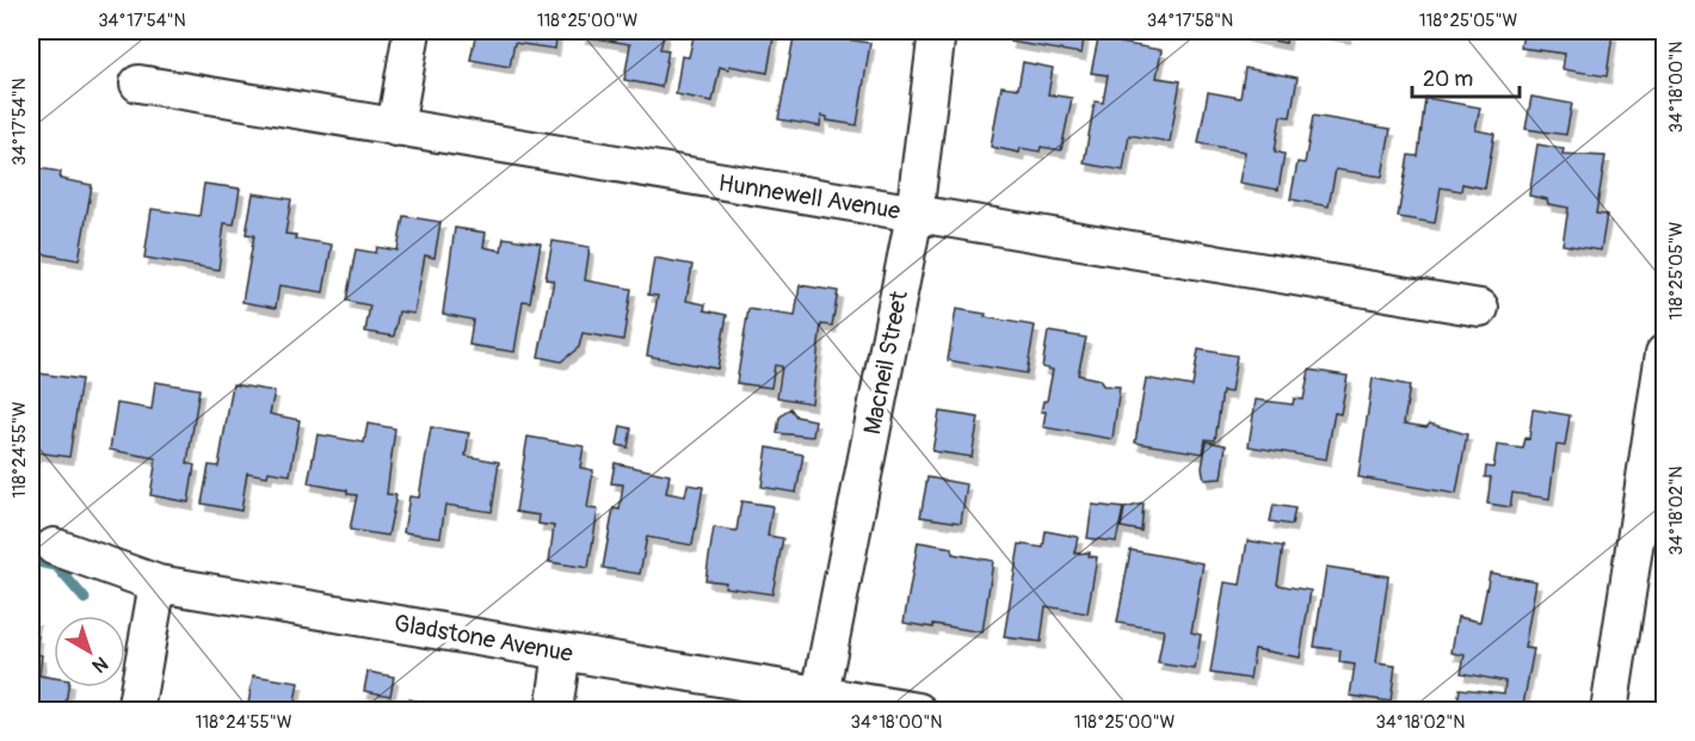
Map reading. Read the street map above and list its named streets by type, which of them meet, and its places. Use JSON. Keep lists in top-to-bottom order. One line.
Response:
{"streets":{"street":["Hunnewell Avenue","Macneil Street","Gladstone Avenue"]},"crossings":[["Hunnewell Avenue","Macneil Street"],["Macneil Street","Gladstone Avenue"]],"scale_bar":"20 m","north":"bottom right","coordinates":["34°17'54\"N","118°25'00\"W","34°17'58\"N","118°25'05\"W","34°18'00\"N","118°24'55\"W","34°18'02\"N"]}
